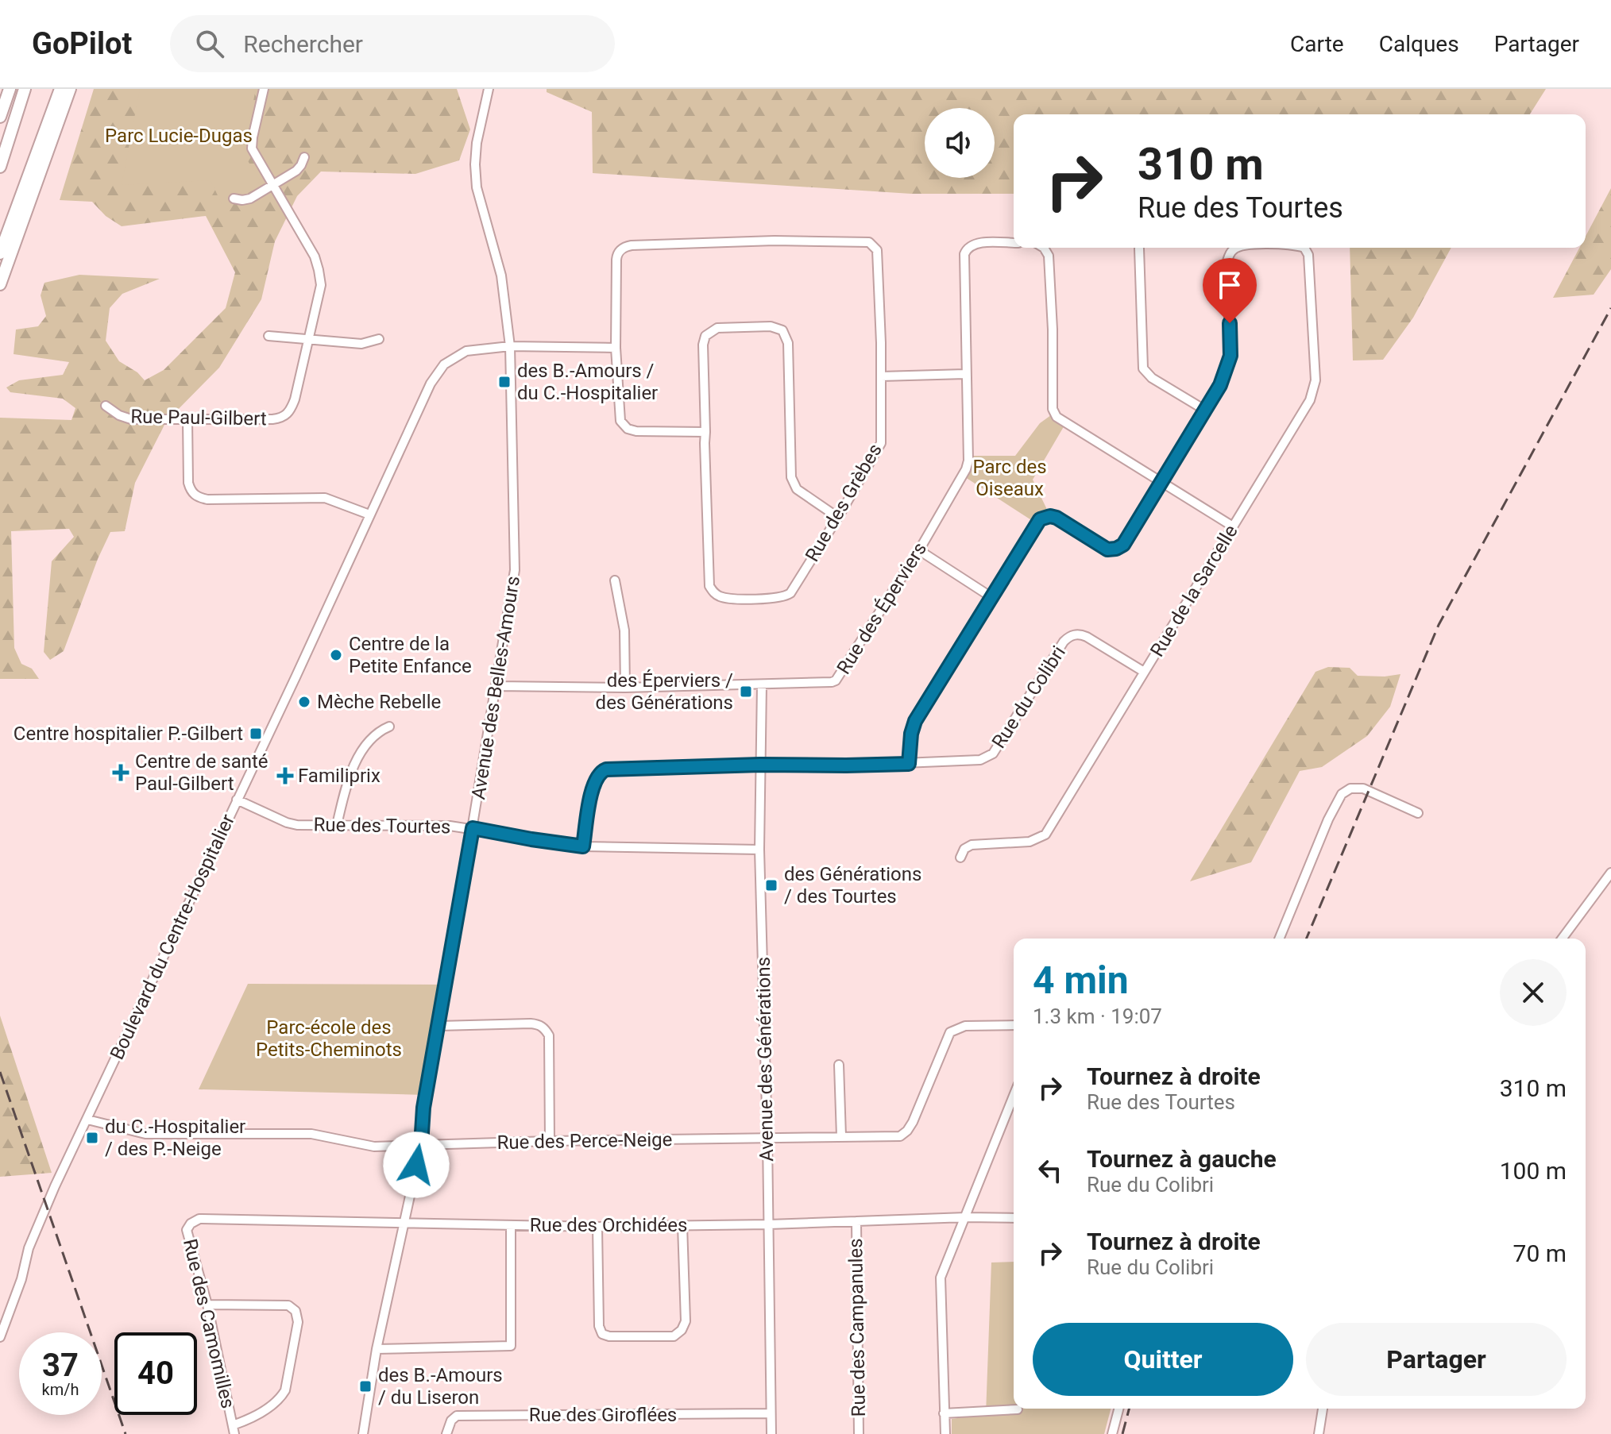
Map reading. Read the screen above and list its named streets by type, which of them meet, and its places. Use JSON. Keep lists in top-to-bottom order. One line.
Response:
{"streets":{"street":["Rue Paul-Gilbert","Rue des Grèbes","Rue de la Sarcelle","Rue des Éperviers","Avenue des Belles-Amours","Rue du Colibri","Rue des Tourtes","Boulevard du Centre-Hospitalier","Avenue des Générations","Rue des Perce-Neige","Rue des Orchidées","Rue des Camomilles","Rue des Campanules","Rue des Giroflées"]},"crossings":[["Rue des Grèbes","Boulevard du Centre-Hospitalier"],["Rue de la Sarcelle","Rue du Colibri"],["Rue des Éperviers","Avenue des Belles-Amours"],["Rue des Éperviers","Avenue des Générations"],["Avenue des Belles-Amours","Rue des Tourtes"],["Avenue des Belles-Amours","Boulevard du Centre-Hospitalier"],["Avenue des Belles-Amours","Rue des Perce-Neige"],["Avenue des Belles-Amours","Rue des Orchidées"],["Rue du Colibri","Rue des Tourtes"],["Rue du Colibri","Avenue des Générations"],["Rue des Tourtes","Boulevard du Centre-Hospitalier"],["Rue des Tourtes","Avenue des Générations"],["Boulevard du Centre-Hospitalier","Rue des Perce-Neige"],["Avenue des Générations","Rue des Perce-Neige"],["Avenue des Générations","Rue des Orchidées"],["Avenue des Générations","Rue des Giroflées"],["Rue des Orchidées","Rue des Camomilles"],["Rue des Orchidées","Rue des Campanules"]],"parks":["Parc Lucie-Dugas","Parc des Oiseaux","Parc-école des Petits-Cheminots"],"places":{"transit":["des B.-Amours / du C.-Hospitalier","des Éperviers / des Générations","Centre hospitalier P.-Gilbert","des Générations / des Tourtes","du C.-Hospitalier / des P.-Neige","des B.-Amours / du Liseron"],"other":["Centre de la Petite Enfance","Mèche Rebelle"],"health":["Centre de santé Paul-Gilbert","Familiprix"]},"page":{"header":"GoPilot","search":"Rechercher","nav":["Carte","Calques","Partager"],"turn":["310 m","Rue des Tourtes"],"heading":["4 min","1.3 km · 19:07"],"list":[{"name":"Tournez à droite","note":"Rue des Tourtes","value":"310 m"},{"name":"Tournez à gauche","note":"Rue du Colibri","value":"100 m"},{"name":"Tournez à droite","note":"Rue du Colibri","value":"70 m"}],"buttons":["Quitter","Partager"],"speed":"37 km/h","limit":"40"}}
